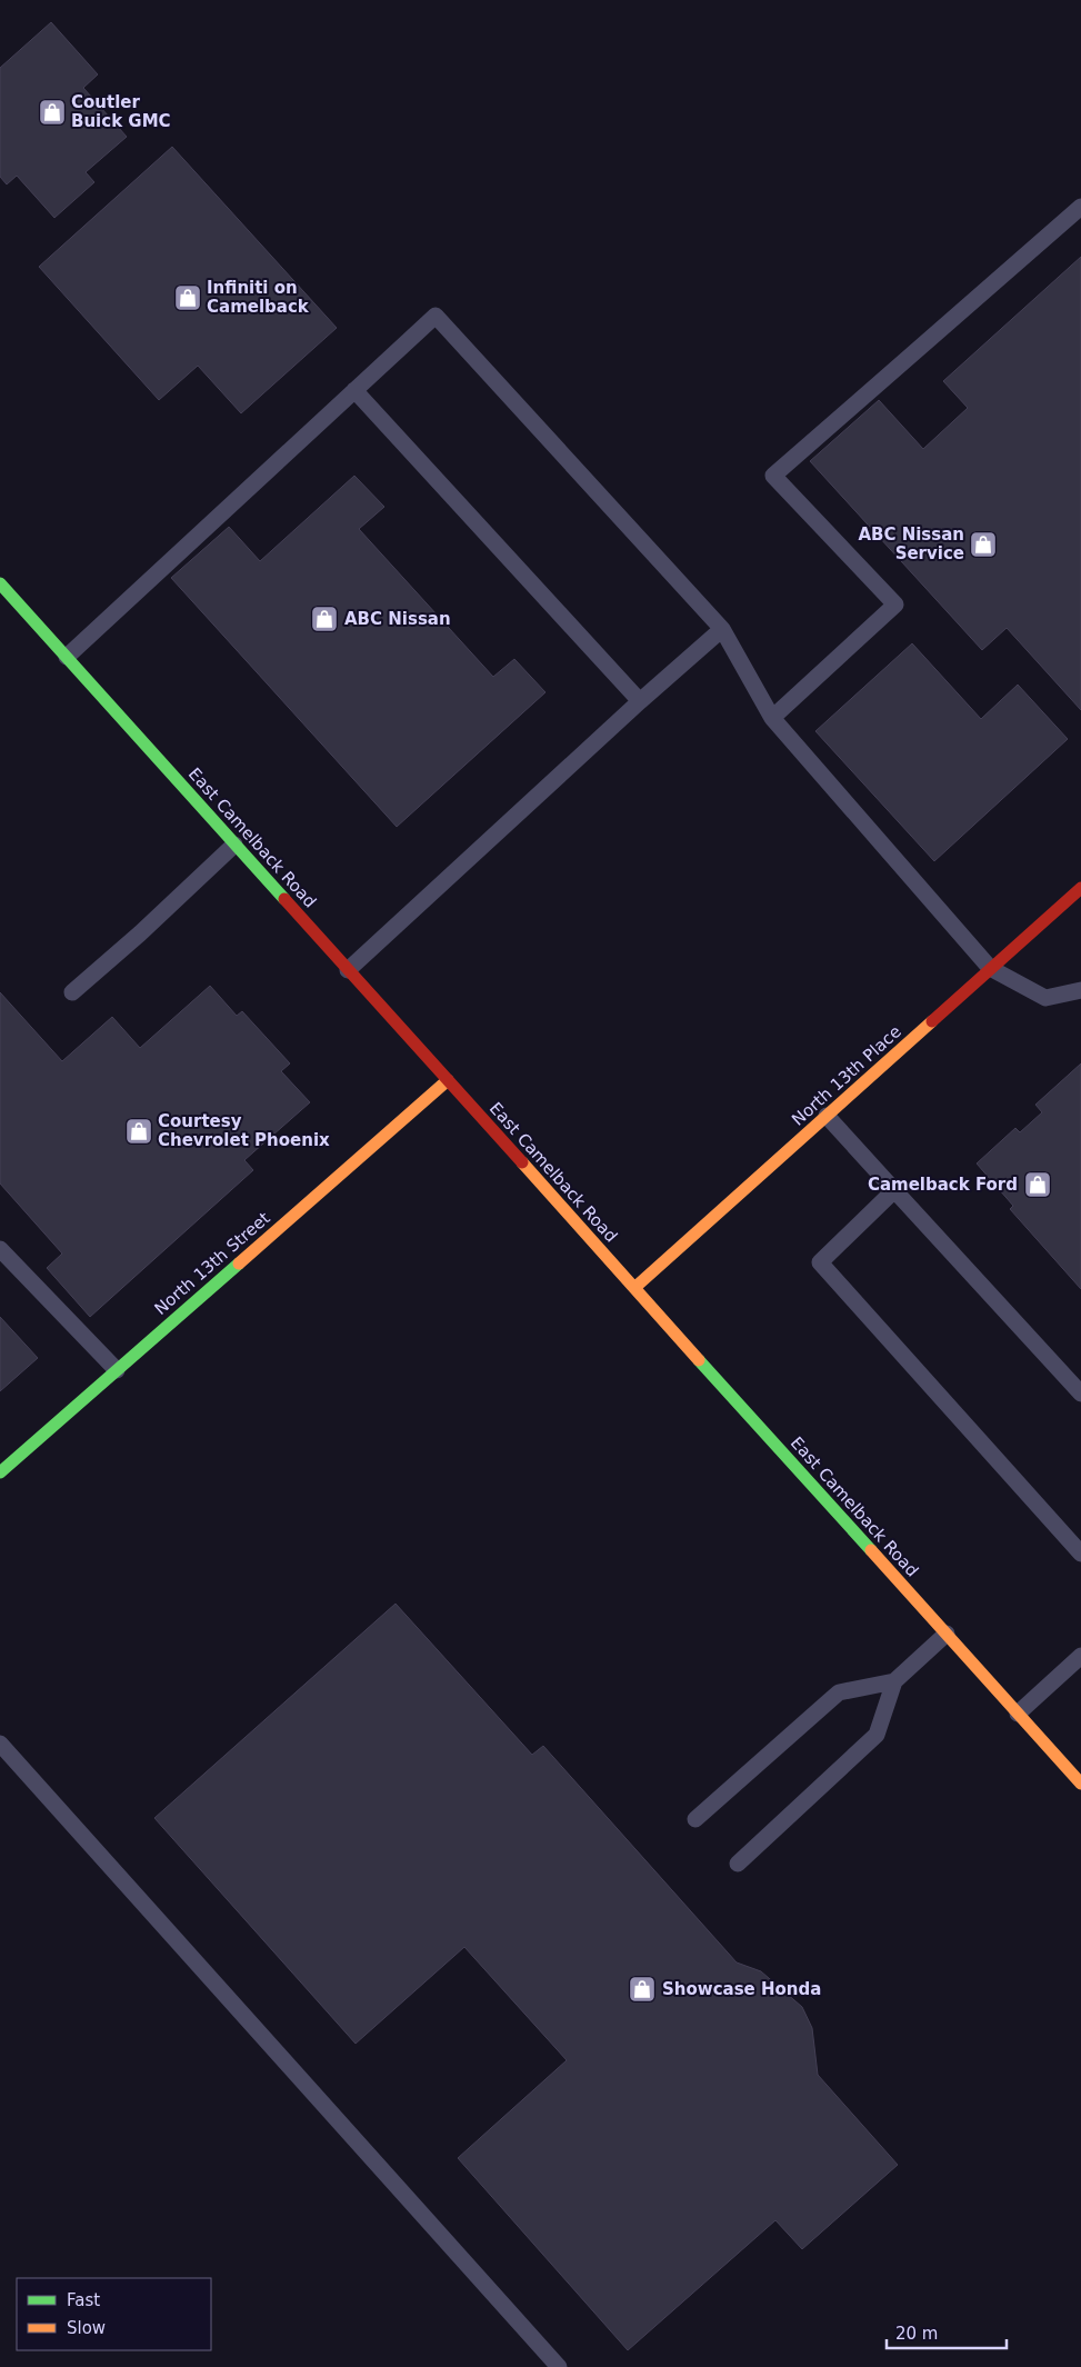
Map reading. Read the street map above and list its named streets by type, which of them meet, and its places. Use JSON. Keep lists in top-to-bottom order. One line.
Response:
{"streets":{"main road":["East Camelback Road","North 13th Place","North 13th Street"]},"crossings":[["East Camelback Road","North 13th Place"],["East Camelback Road","North 13th Street"]],"places":{"shop":["Coutler Buick GMC","Infiniti on Camelback","ABC Nissan Service","ABC Nissan","Courtesy Chevrolet Phoenix","Camelback Ford","Showcase Honda"]},"legend":["Fast","Slow"],"scale_bar":"20 m"}
